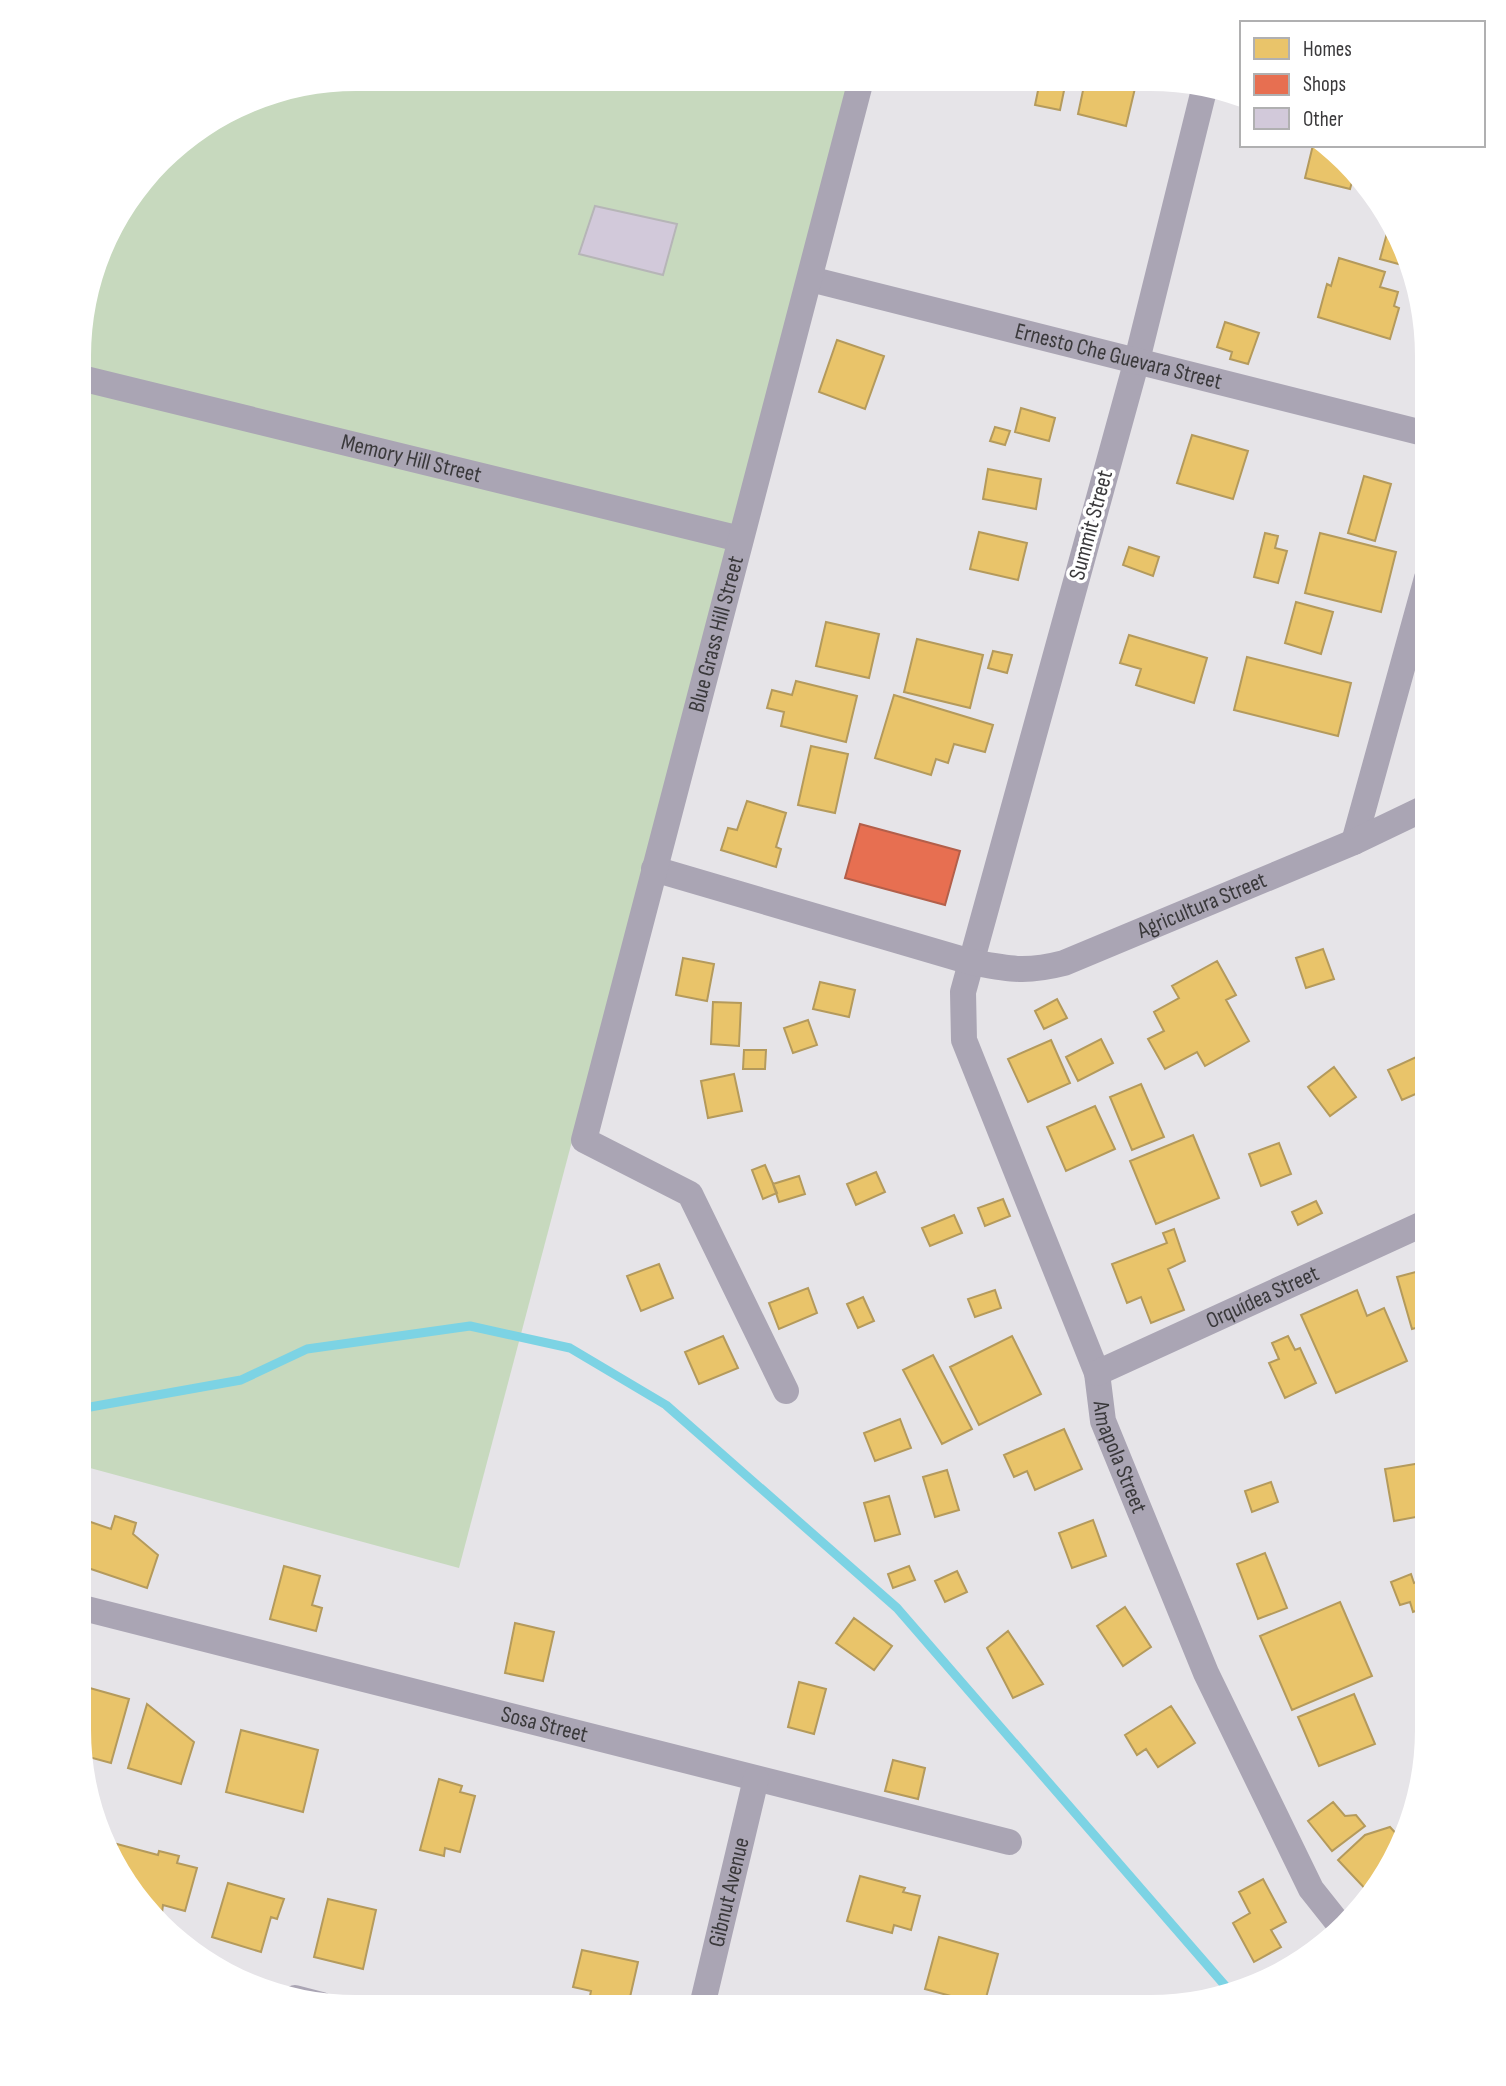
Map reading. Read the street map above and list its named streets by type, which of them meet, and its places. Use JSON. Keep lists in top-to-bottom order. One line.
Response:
{"streets":{"street":["Ernesto Che Guevara Street","Memory Hill Street","Summit Street","Blue Grass Hill Street","Agricultura Street","Orquídea Street","Amapola Street","Sosa Street","Gibnut Avenue"]},"crossings":[["Ernesto Che Guevara Street","Summit Street"],["Ernesto Che Guevara Street","Blue Grass Hill Street"],["Memory Hill Street","Blue Grass Hill Street"],["Summit Street","Agricultura Street"],["Summit Street","Amapola Street"],["Agricultura Street","Amapola Street"],["Orquídea Street","Amapola Street"],["Sosa Street","Gibnut Avenue"]],"legend":["Homes","Shops","Other"]}
